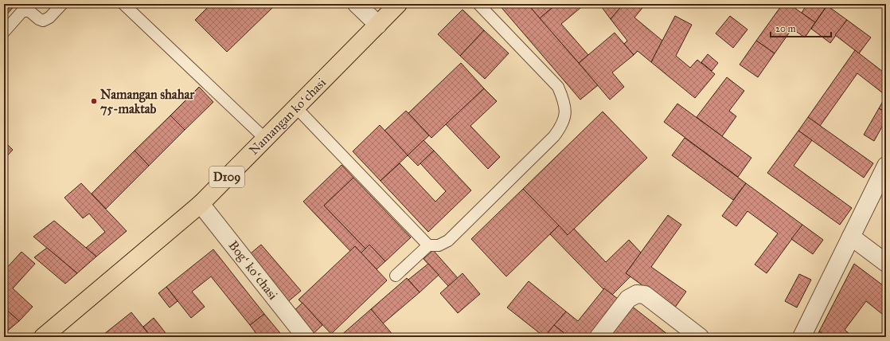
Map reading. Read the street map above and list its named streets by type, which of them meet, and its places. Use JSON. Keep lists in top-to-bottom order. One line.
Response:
{"streets":{"main road":["Namangan koʻchasi","D109"],"street":["Bogʻ koʻchasi"]},"crossings":[["Namangan koʻchasi","Bogʻ koʻchasi"]],"places":["Namangan shahar 75-maktab"],"scale_bar":"20 m"}
